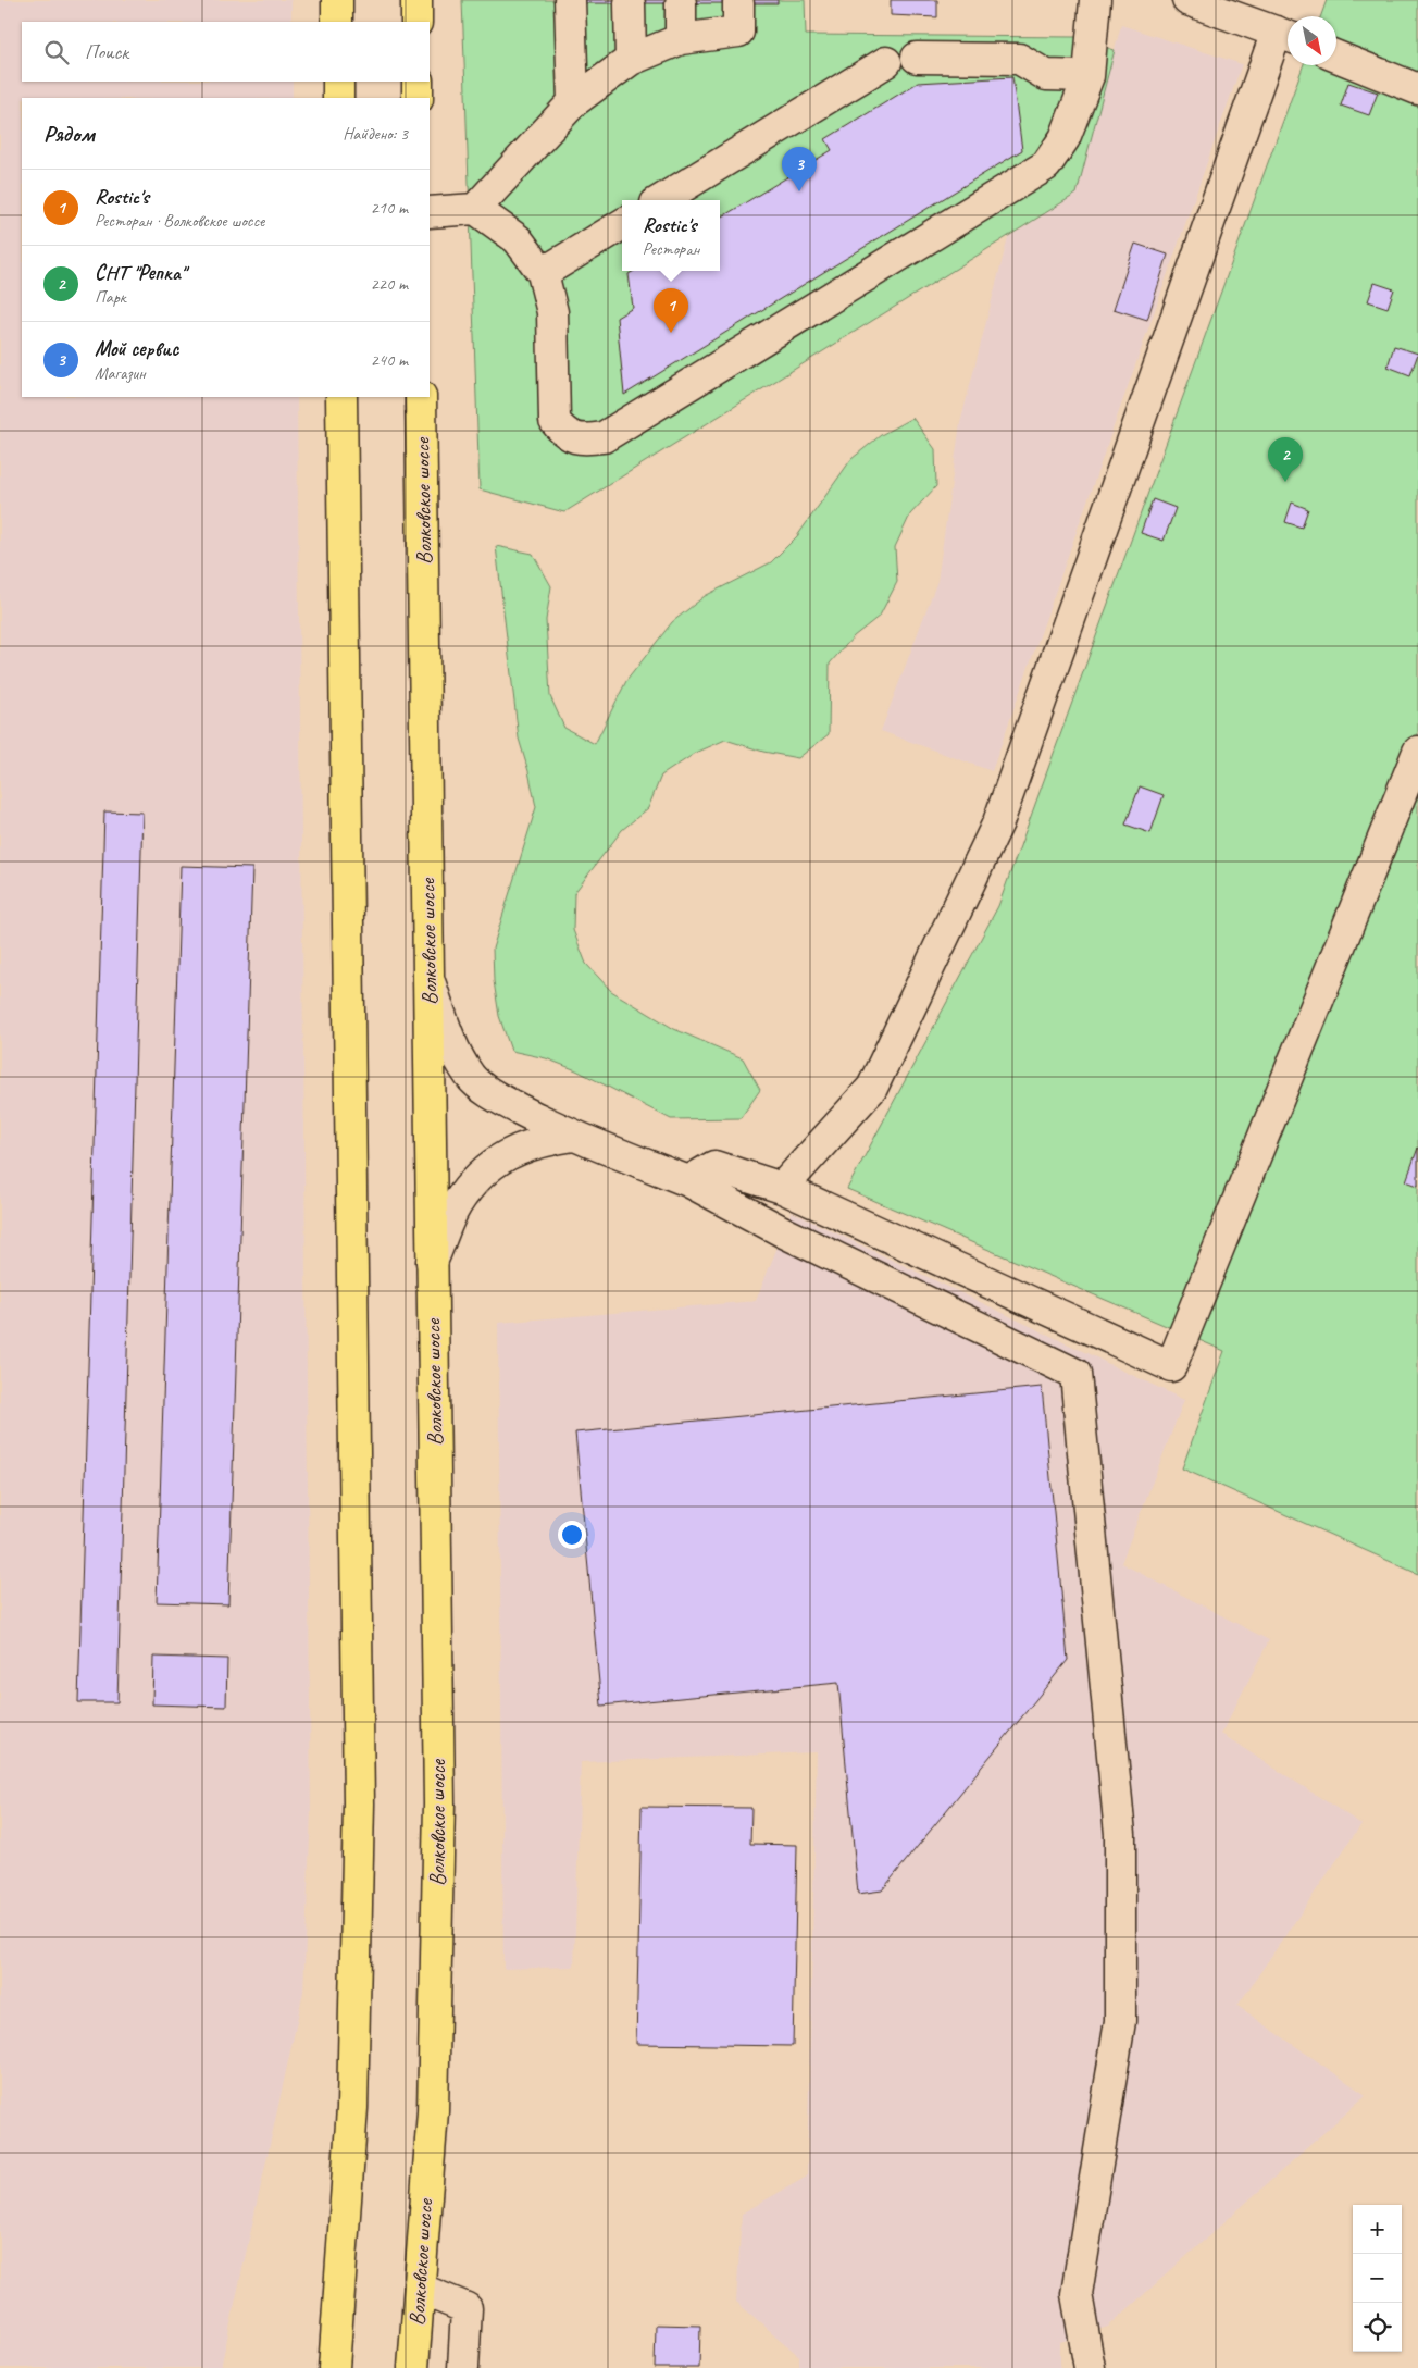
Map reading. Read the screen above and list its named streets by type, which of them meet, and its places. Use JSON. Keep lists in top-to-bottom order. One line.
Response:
{"streets":{"main road":["Волковское шоссе"]},"north":"bottom right","page":{"search":"Поиск","heading":["Рядом","Найдено: 3"],"pins":["3","1","2"],"list":[{"mark":"1","name":"Rostic's","note":"Ресторан · Волковское шоссе","value":"210 m"},{"mark":"2","name":"СНТ \"Репка\"","note":"Парк","value":"220 m"},{"mark":"3","name":"Мой сервис","note":"Магазин","value":"240 m"}],"popup":["Rostic's","Ресторан"],"map_buttons":["+","−"]}}
